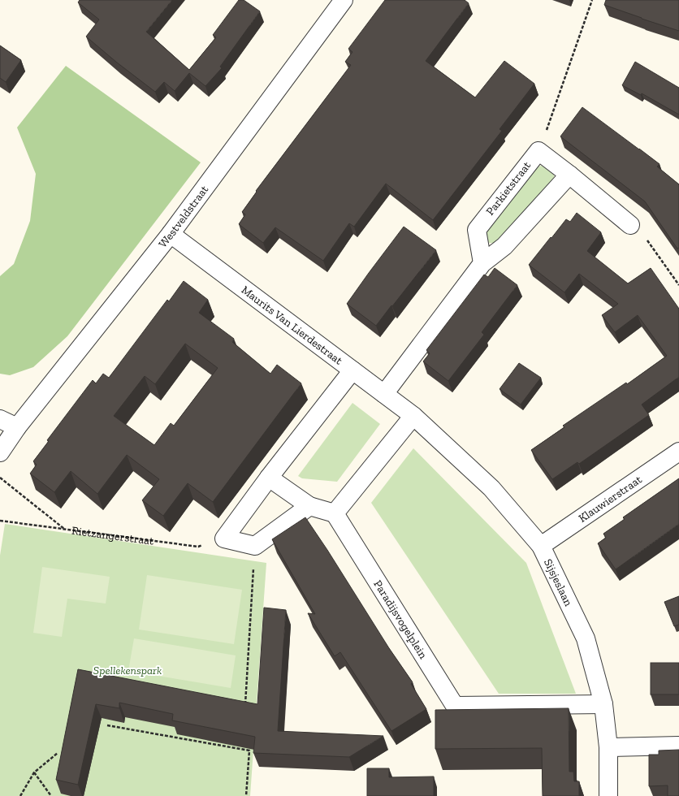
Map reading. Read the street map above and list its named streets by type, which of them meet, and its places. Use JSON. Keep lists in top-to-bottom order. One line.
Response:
{"streets":{"street":["Parkietstraat","Westveldstraat","Maurits Van Lierdestraat","Klauwierstraat","Sijsjeslaan","Paradijsvogelplein"],"path":["Rietzangerstraat"]},"crossings":[["Westveldstraat","Maurits Van Lierdestraat"],["Maurits Van Lierdestraat","Sijsjeslaan"],["Klauwierstraat","Sijsjeslaan"],["Sijsjeslaan","Paradijsvogelplein"]],"parks":["Spellekenspark"]}
